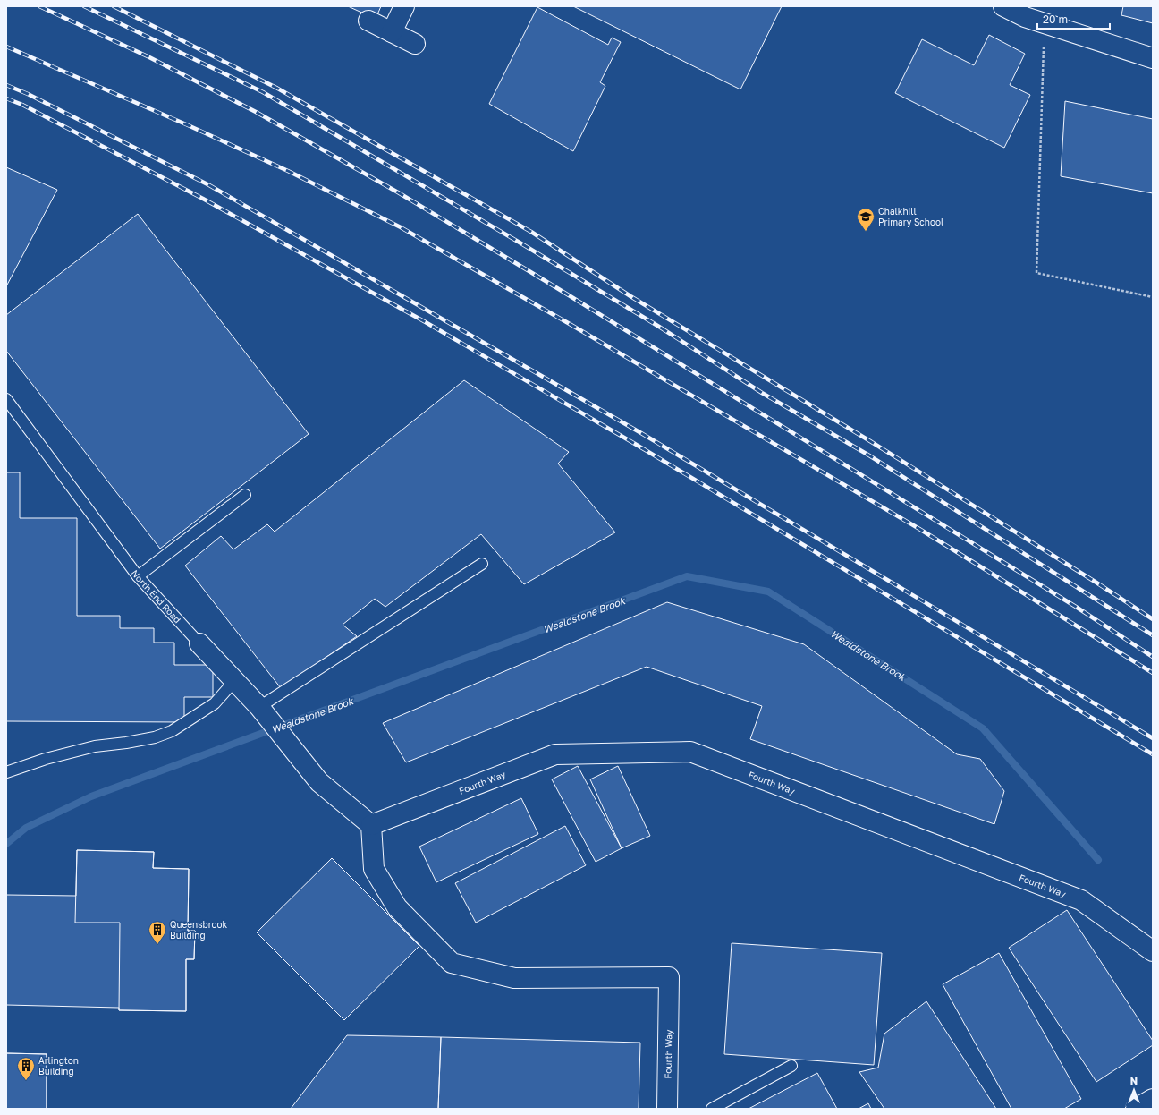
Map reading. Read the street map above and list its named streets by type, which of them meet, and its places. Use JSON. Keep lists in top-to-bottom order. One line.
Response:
{"streets":{"street":["North End Road","Fourth Way"]},"crossings":[["North End Road","Fourth Way"]],"water":["Wealdstone Brook"],"places":{"school or university":["Chalkhill Primary School"],"building":["Queensbrook Building","Arlington Building"]},"scale_bar":"20 m","north":"top"}
